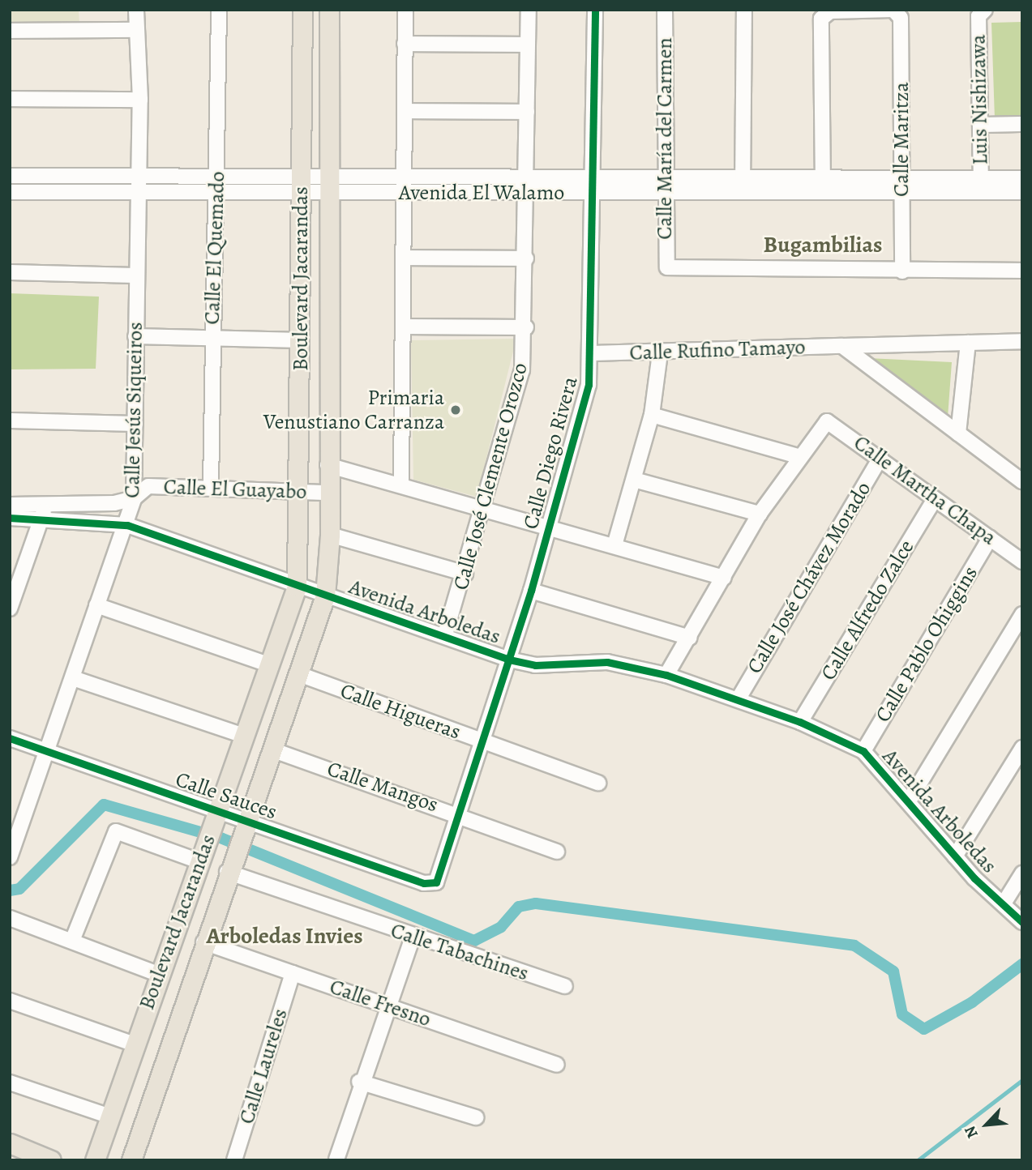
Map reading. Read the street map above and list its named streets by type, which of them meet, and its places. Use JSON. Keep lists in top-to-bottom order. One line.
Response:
{"streets":{"main road":["Boulevard Jacarandas"],"street":["Luis Nishizawa","Calle María del Carmen","Calle Maritza","Avenida El Walamo","Calle El Quemado","Calle Rufino Tamayo","Calle Jesús Siqueiros","Calle Diego Rivera","Calle José Clemente Orozco","Calle El Guayabo","Calle Martha Chapa","Calle José Chávez Morado","Calle Alfredo Zalce","Avenida Arboledas","Calle Pablo Ohiggins","Calle Higueras","Calle Mangos","Calle Sauces","Calle Tabachines","Calle Fresno","Calle Laureles"]},"crossings":[["Luis Nishizawa","Avenida El Walamo"],["Calle María del Carmen","Calle Maritza"],["Calle María del Carmen","Avenida El Walamo"],["Calle Maritza","Avenida El Walamo"],["Avenida El Walamo","Calle El Quemado"],["Avenida El Walamo","Boulevard Jacarandas"],["Avenida El Walamo","Calle Jesús Siqueiros"],["Avenida El Walamo","Calle Diego Rivera"],["Avenida El Walamo","Calle José Clemente Orozco"],["Calle El Quemado","Calle El Guayabo"],["Boulevard Jacarandas","Calle El Guayabo"],["Boulevard Jacarandas","Avenida Arboledas"],["Boulevard Jacarandas","Calle Higueras"],["Boulevard Jacarandas","Calle Mangos"],["Boulevard Jacarandas","Calle Sauces"],["Boulevard Jacarandas","Calle Tabachines"],["Boulevard Jacarandas","Calle Fresno"],["Calle Rufino Tamayo","Calle Diego Rivera"],["Calle Jesús Siqueiros","Calle El Guayabo"],["Calle Jesús Siqueiros","Avenida Arboledas"],["Calle Jesús Siqueiros","Calle Sauces"],["Calle Diego Rivera","Avenida Arboledas"],["Calle Diego Rivera","Calle Higueras"],["Calle Diego Rivera","Calle Mangos"],["Calle Diego Rivera","Calle Sauces"],["Calle José Clemente Orozco","Avenida Arboledas"],["Calle El Guayabo","Avenida Arboledas"],["Calle Martha Chapa","Calle José Chávez Morado"],["Calle Martha Chapa","Calle Alfredo Zalce"],["Calle Martha Chapa","Calle Pablo Ohiggins"],["Calle José Chávez Morado","Avenida Arboledas"],["Calle Alfredo Zalce","Avenida Arboledas"],["Avenida Arboledas","Calle Pablo Ohiggins"],["Calle Fresno","Calle Laureles"]],"districts":["Bugambilias","Arboledas Invies"],"places":["Primaria Venustiano Carranza"],"north":"bottom left"}
